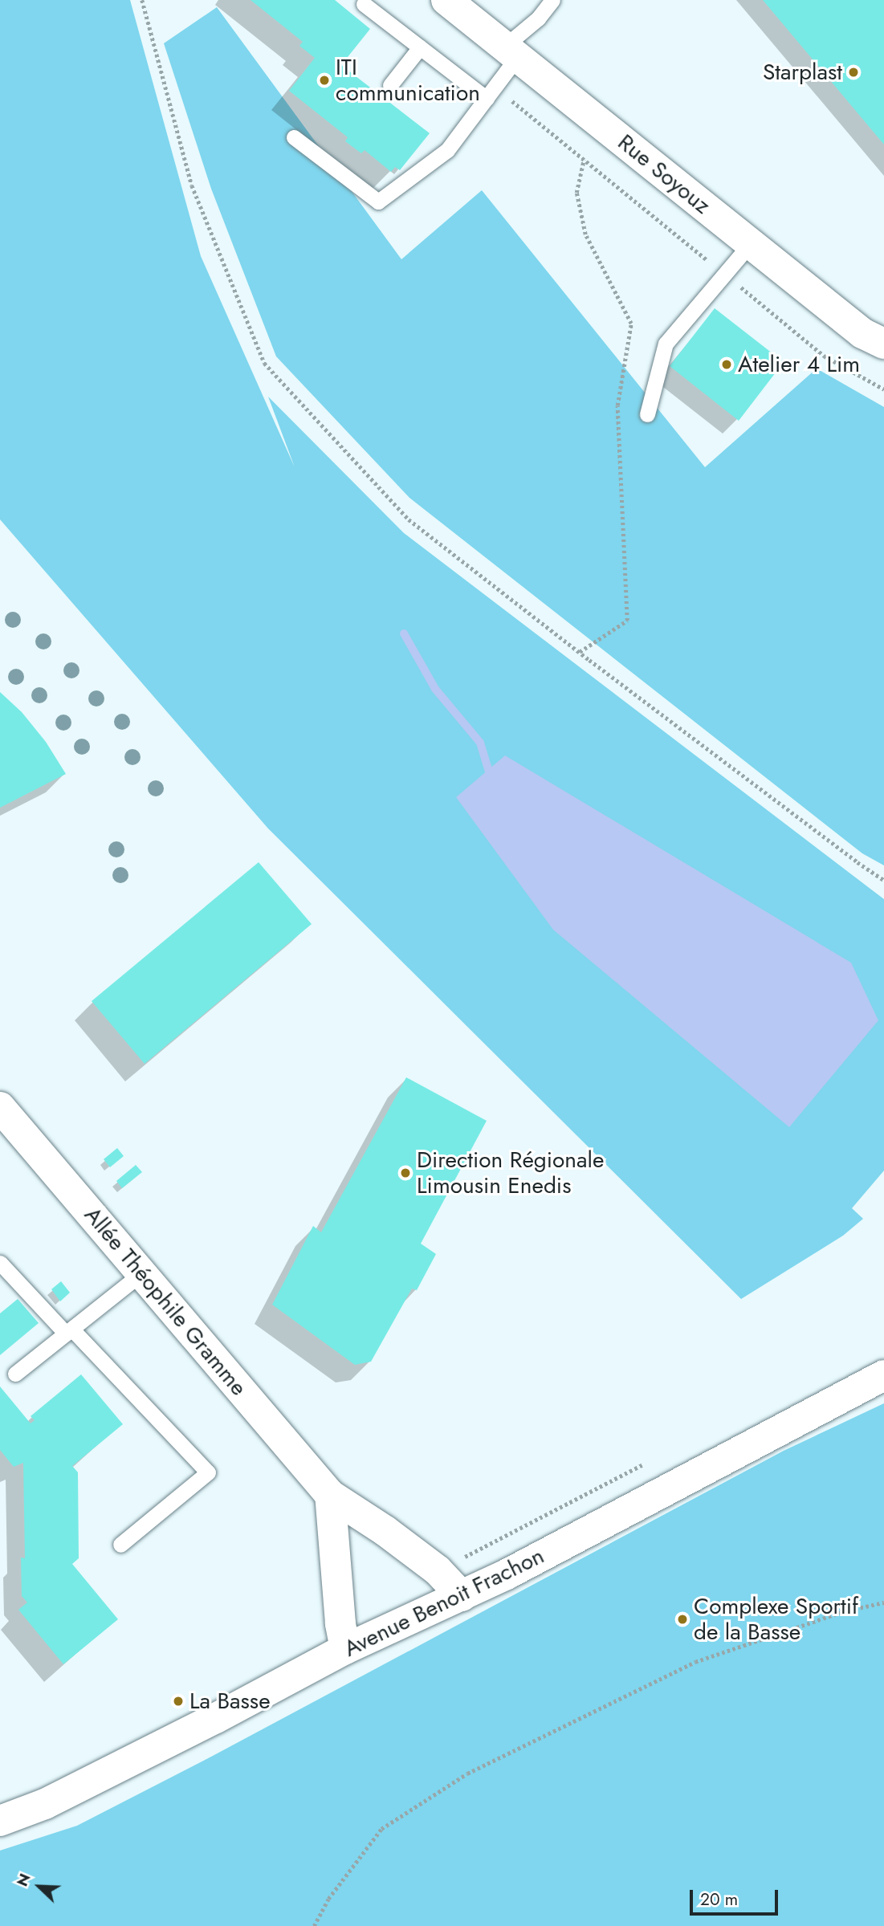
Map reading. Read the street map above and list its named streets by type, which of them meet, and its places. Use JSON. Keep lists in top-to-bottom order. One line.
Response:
{"streets":{"street":["Rue Soyouz","Allée Théophile Gramme","Avenue Benoit Frachon"]},"crossings":[["Allée Théophile Gramme","Avenue Benoit Frachon"]],"places":["Starplast","ITI communication","Atelier 4 Lim","Direction Régionale Limousin Enedis","Complexe Sportif de la Basse","La Basse"],"scale_bar":"20 m","north":"top left"}
